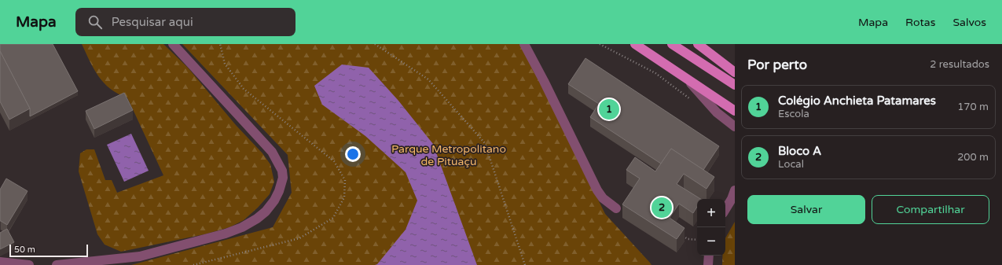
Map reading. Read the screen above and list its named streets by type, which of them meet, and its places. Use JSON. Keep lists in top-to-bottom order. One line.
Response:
{"parks":["Parque Metropolitano de Pituaçu"],"scale_bar":"50 m","page":{"header":"Mapa","search":"Pesquisar aqui","nav":["Mapa","Rotas","Salvos"],"heading":["Por perto","2 resultados"],"list":[{"mark":"1","name":"Colégio Anchieta Patamares","note":"Escola","value":"170 m"},{"mark":"2","name":"Bloco A","note":"Local","value":"200 m"}],"pins":["1","2"],"buttons":["Salvar","Compartilhar"],"map_buttons":["+","−"],"scale":"50 m"}}
